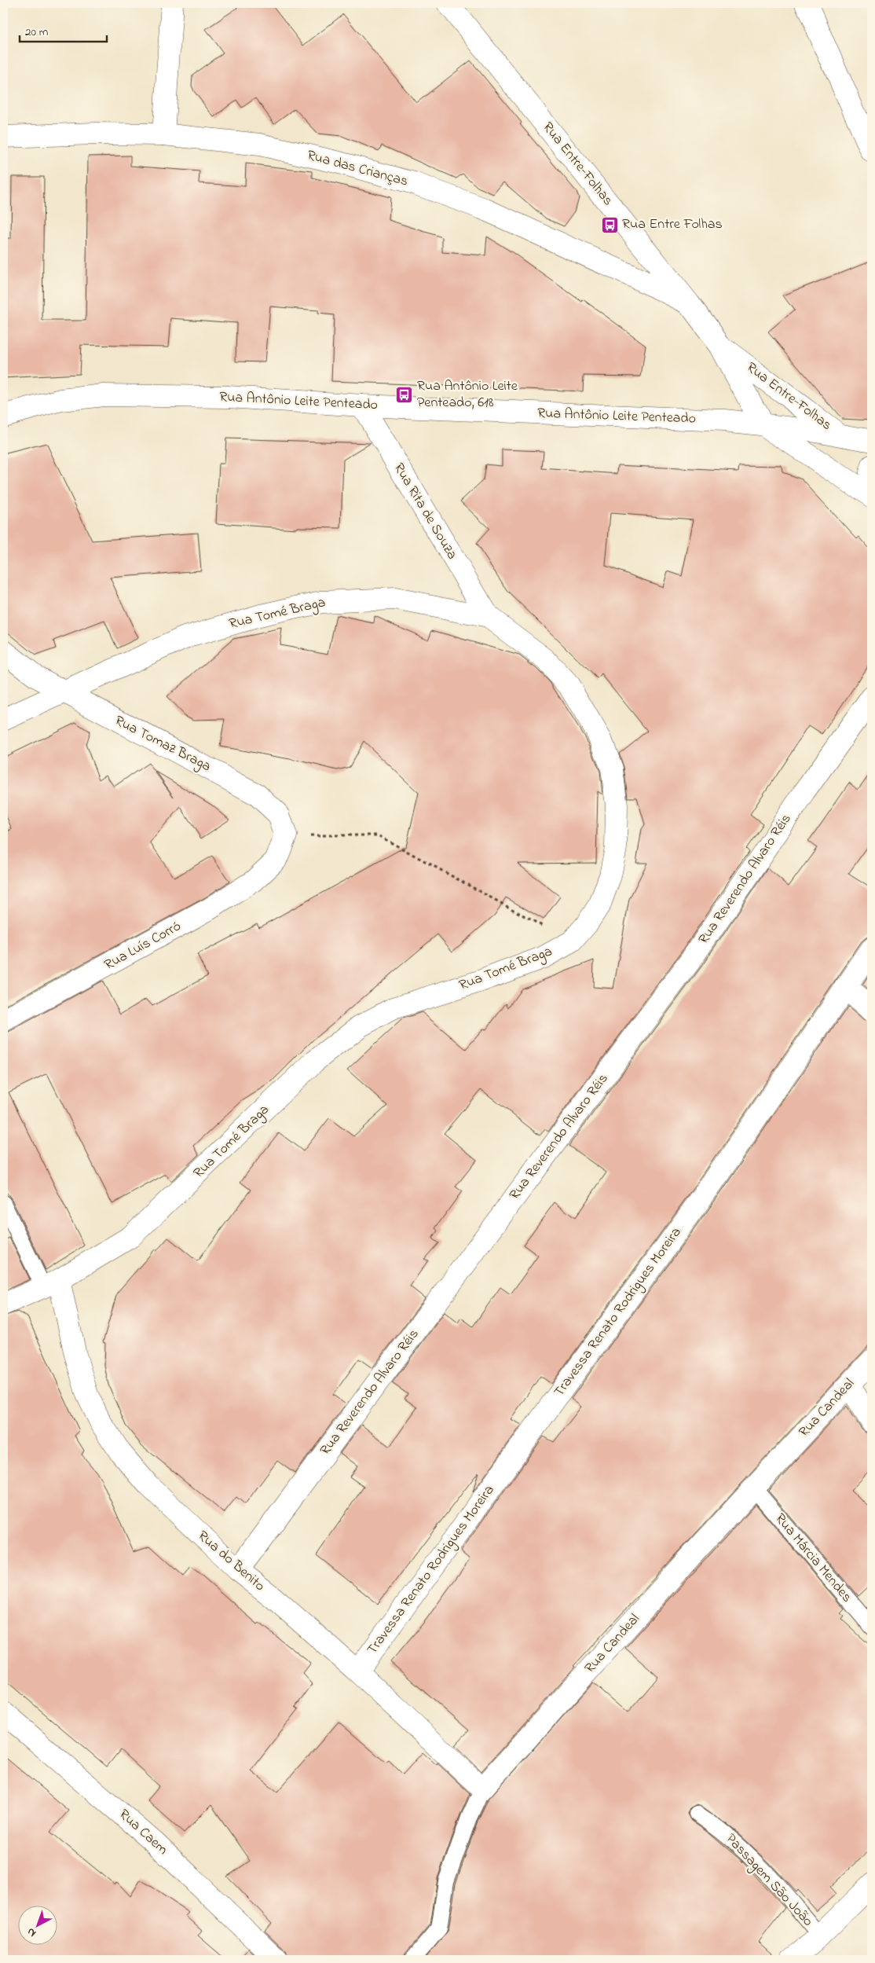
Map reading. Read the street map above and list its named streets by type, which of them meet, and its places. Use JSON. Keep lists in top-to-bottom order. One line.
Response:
{"streets":{"street":["Rua Entre-Folhas","Rua das Crianças","Rua Antônio Leite Penteado","Rua Rita de Souza","Rua Tomé Braga","Rua Tomaz Braga","Rua Reverendo Alvaro Réis","Rua Luís Corró","Travessa Renato Rodrigues Moreira","Rua Candeal","Rua do Benito","Rua Caem"],"lane":["Rua Márcia Mendes","Passagem São João"]},"crossings":[["Rua Entre-Folhas","Rua das Crianças"],["Rua Entre-Folhas","Rua Antônio Leite Penteado"],["Rua Antônio Leite Penteado","Rua Rita de Souza"],["Rua Rita de Souza","Rua Tomé Braga"],["Rua Tomé Braga","Rua Tomaz Braga"],["Rua Tomé Braga","Rua do Benito"],["Rua Tomaz Braga","Rua Luís Corró"],["Rua Reverendo Alvaro Réis","Rua do Benito"],["Travessa Renato Rodrigues Moreira","Rua do Benito"],["Rua Candeal","Rua Márcia Mendes"],["Rua Candeal","Rua do Benito"]],"places":{"bus stop":["Rua Entre Folhas","Rua Antônio Leite Penteado, 618"]},"scale_bar":"20 m","north":"bottom left"}
